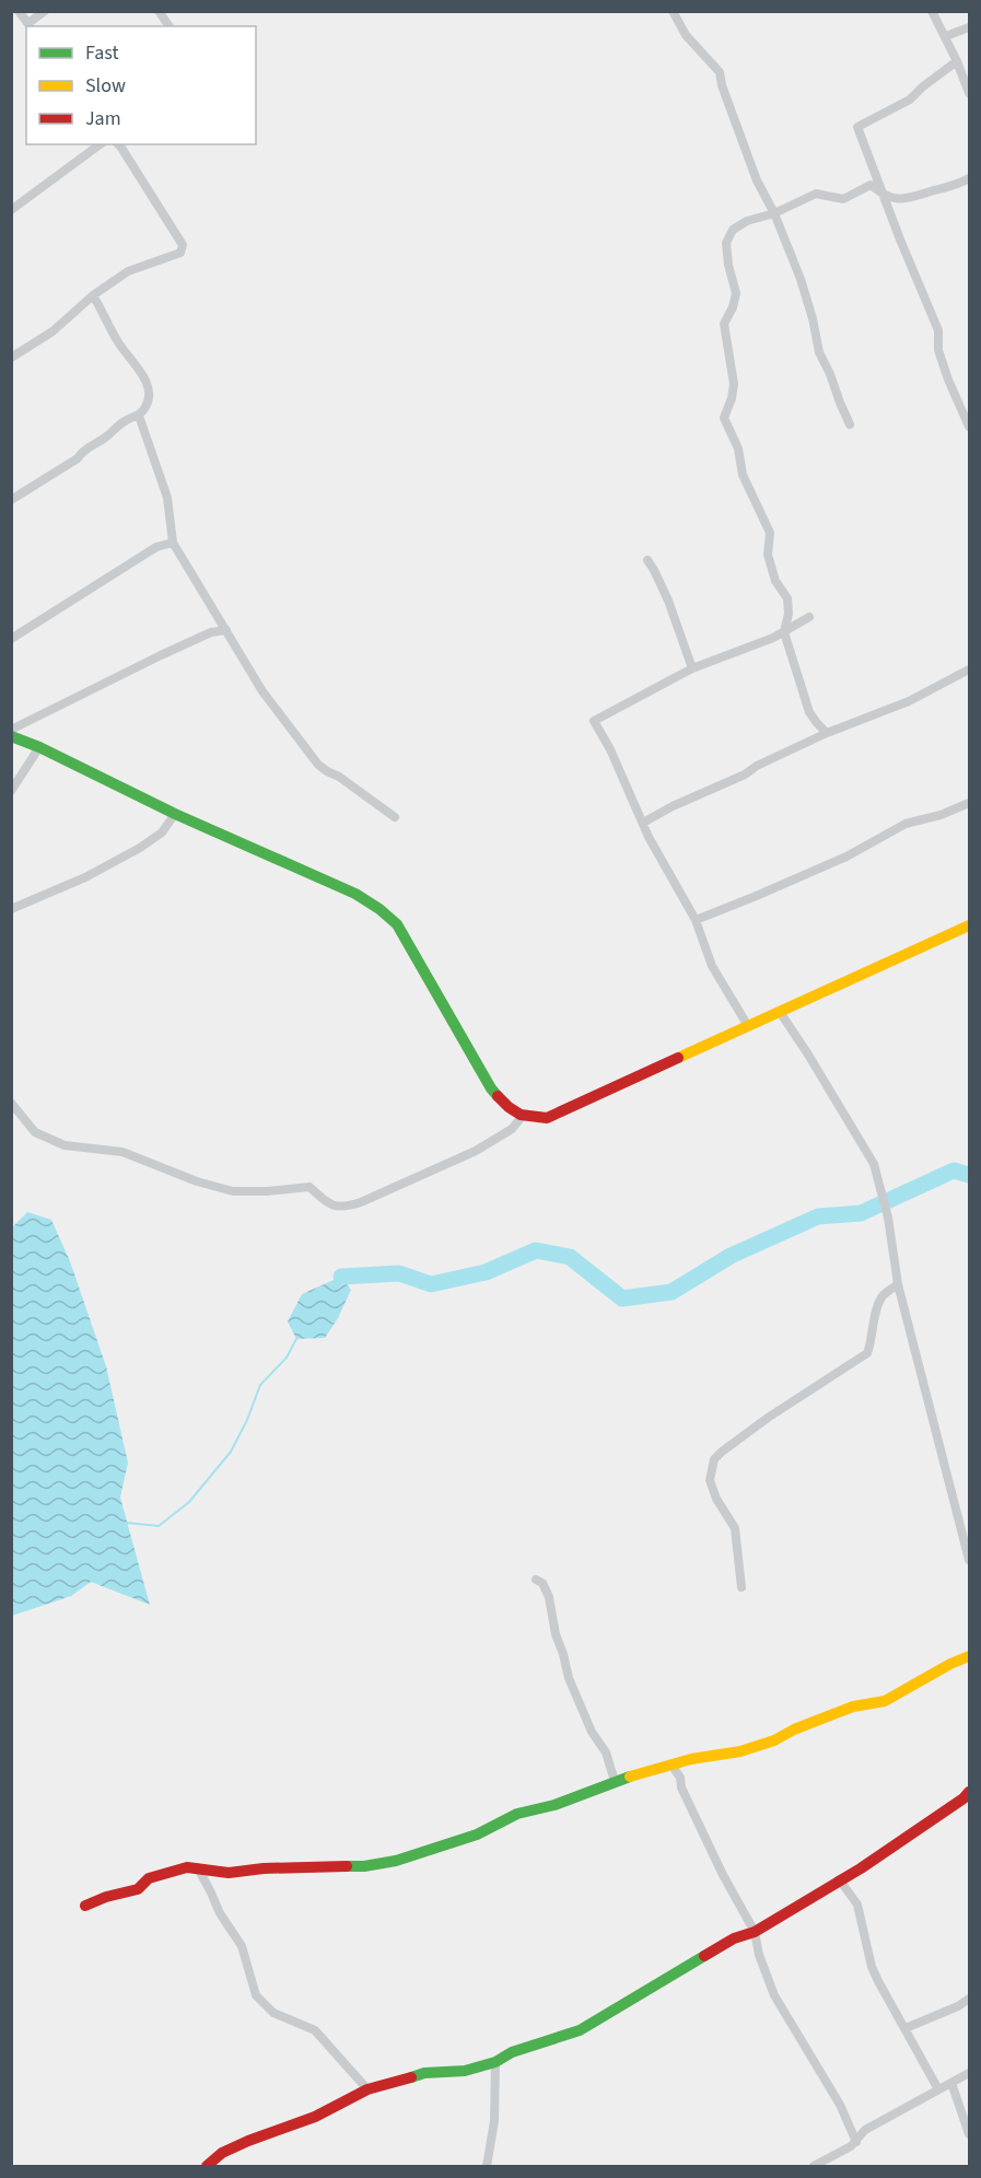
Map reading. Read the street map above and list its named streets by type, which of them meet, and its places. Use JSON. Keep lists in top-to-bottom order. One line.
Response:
{"legend":["Fast","Slow","Jam"]}
